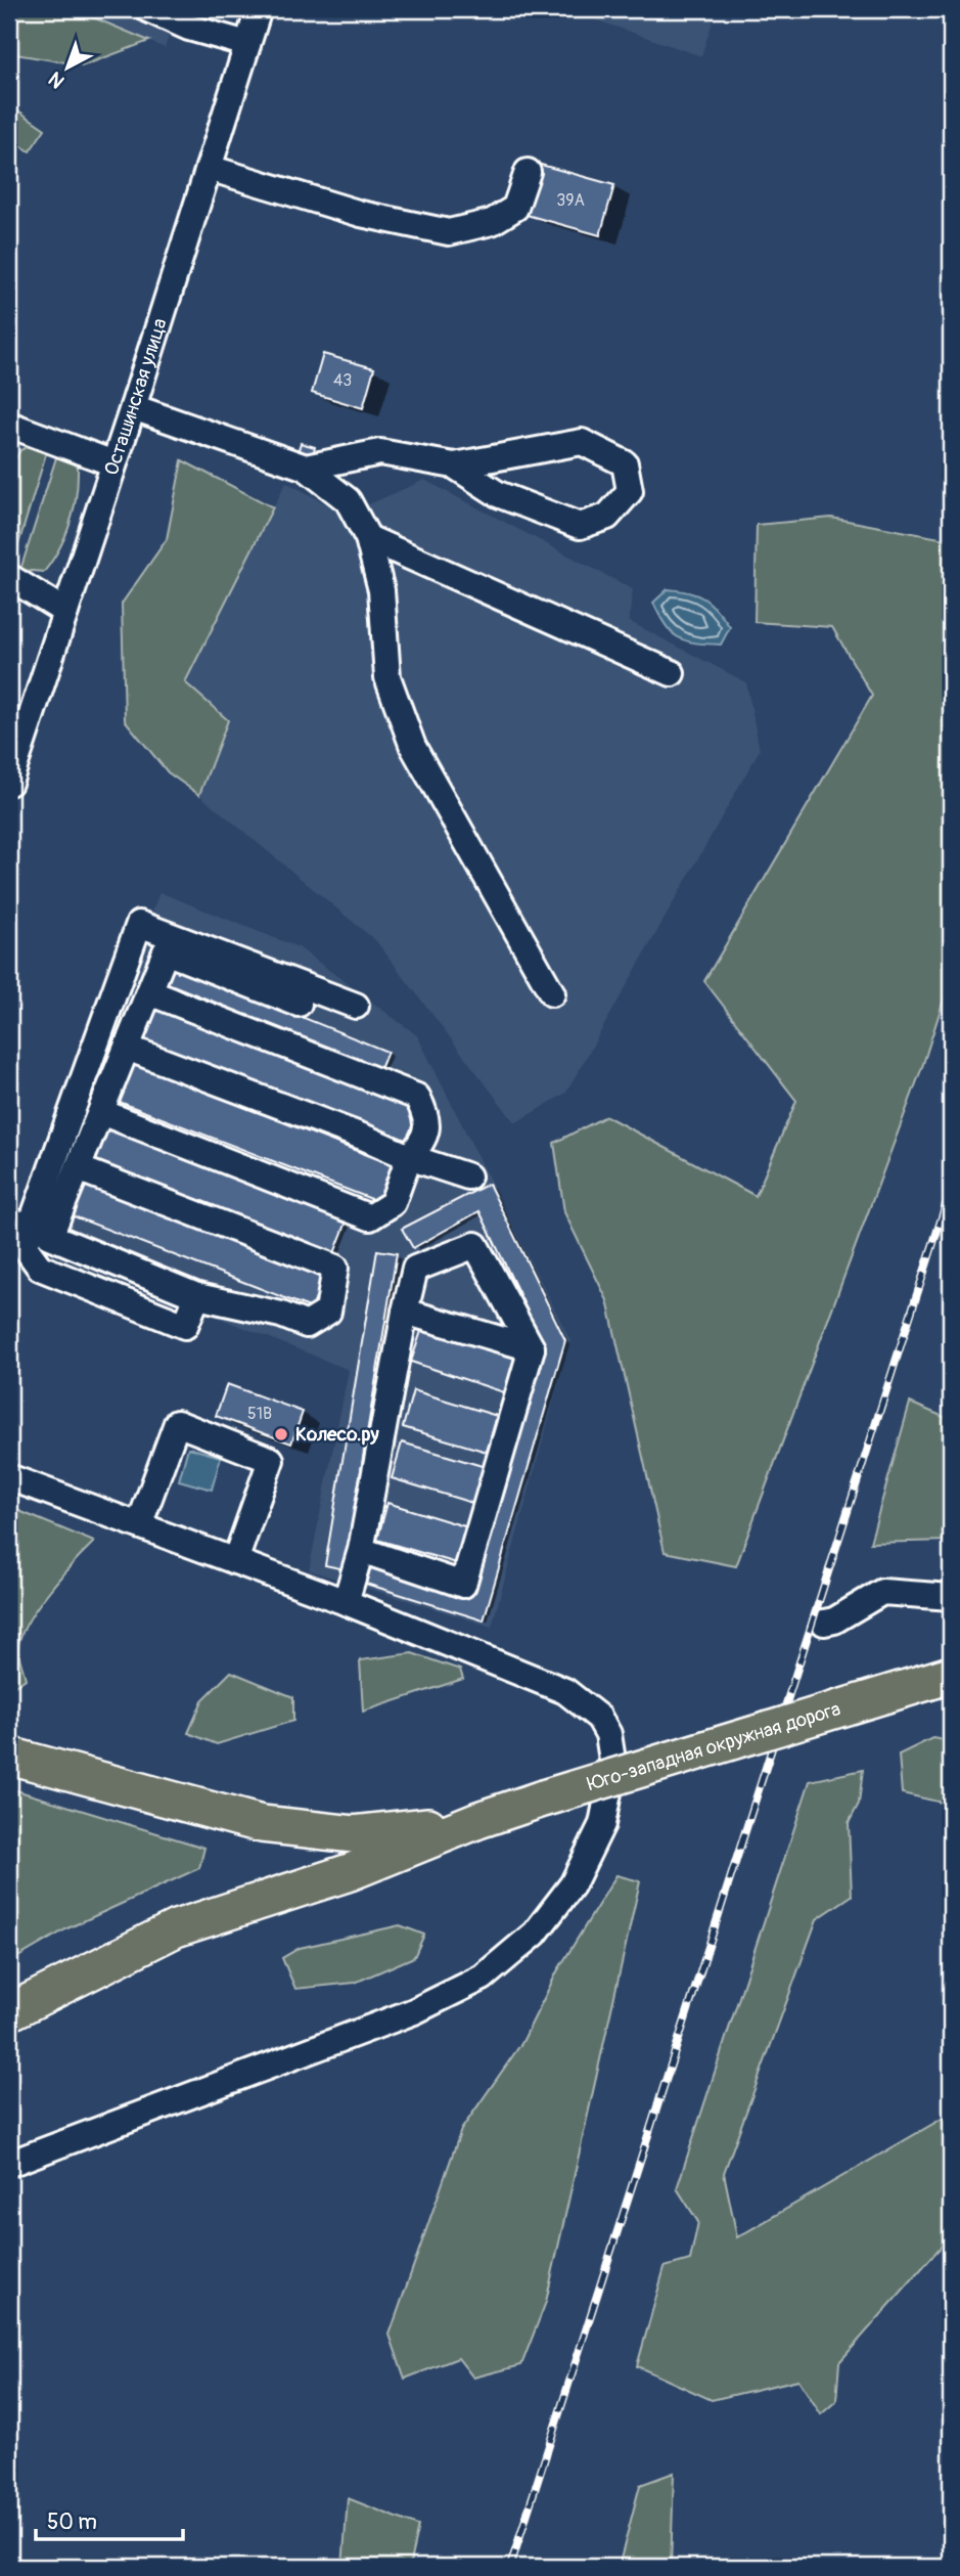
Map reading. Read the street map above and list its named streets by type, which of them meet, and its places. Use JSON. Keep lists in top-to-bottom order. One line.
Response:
{"streets":{"highway":["Юго-западная окружная дорога"],"street":["Осташинская улица"]},"places":["Колесо.ру"],"house_numbers":["39А","43","51В"],"scale_bar":"50 m","north":"bottom left"}
